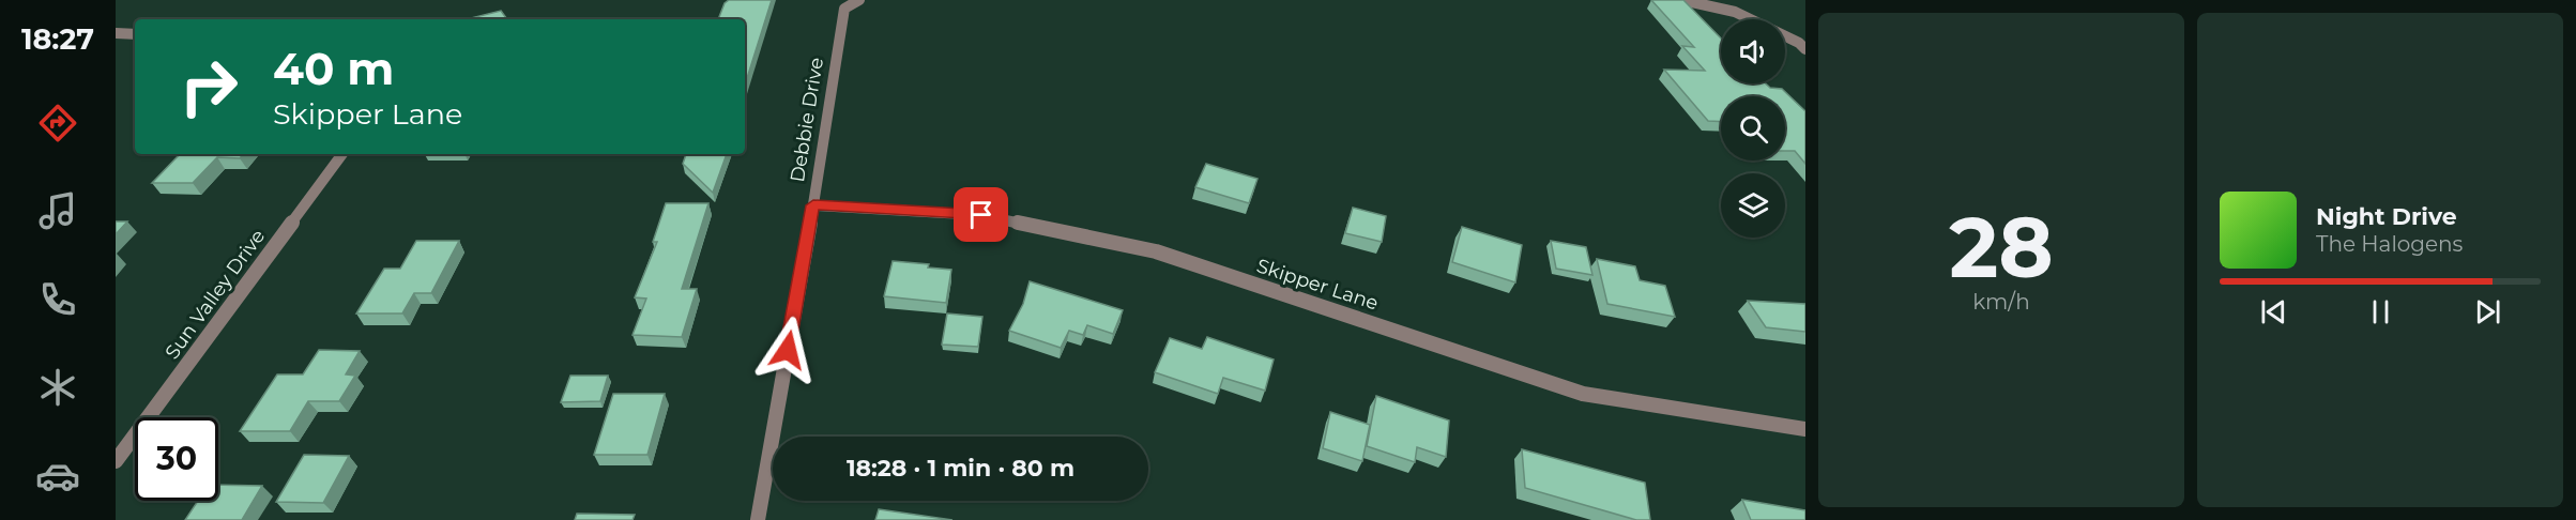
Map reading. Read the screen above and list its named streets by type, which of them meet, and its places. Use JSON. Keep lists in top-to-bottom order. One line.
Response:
{"streets":{"street":["Debbie Drive","Skipper Lane","Sun Valley Drive"]},"crossings":[["Debbie Drive","Skipper Lane"]],"page":{"tabs":"18:27","tile":["28","km/h"],"turn":["40 m","Skipper Lane"],"song":["Night Drive","The Halogens"],"limit":"30","trip":"18:28 · 1 min · 80 m"}}
